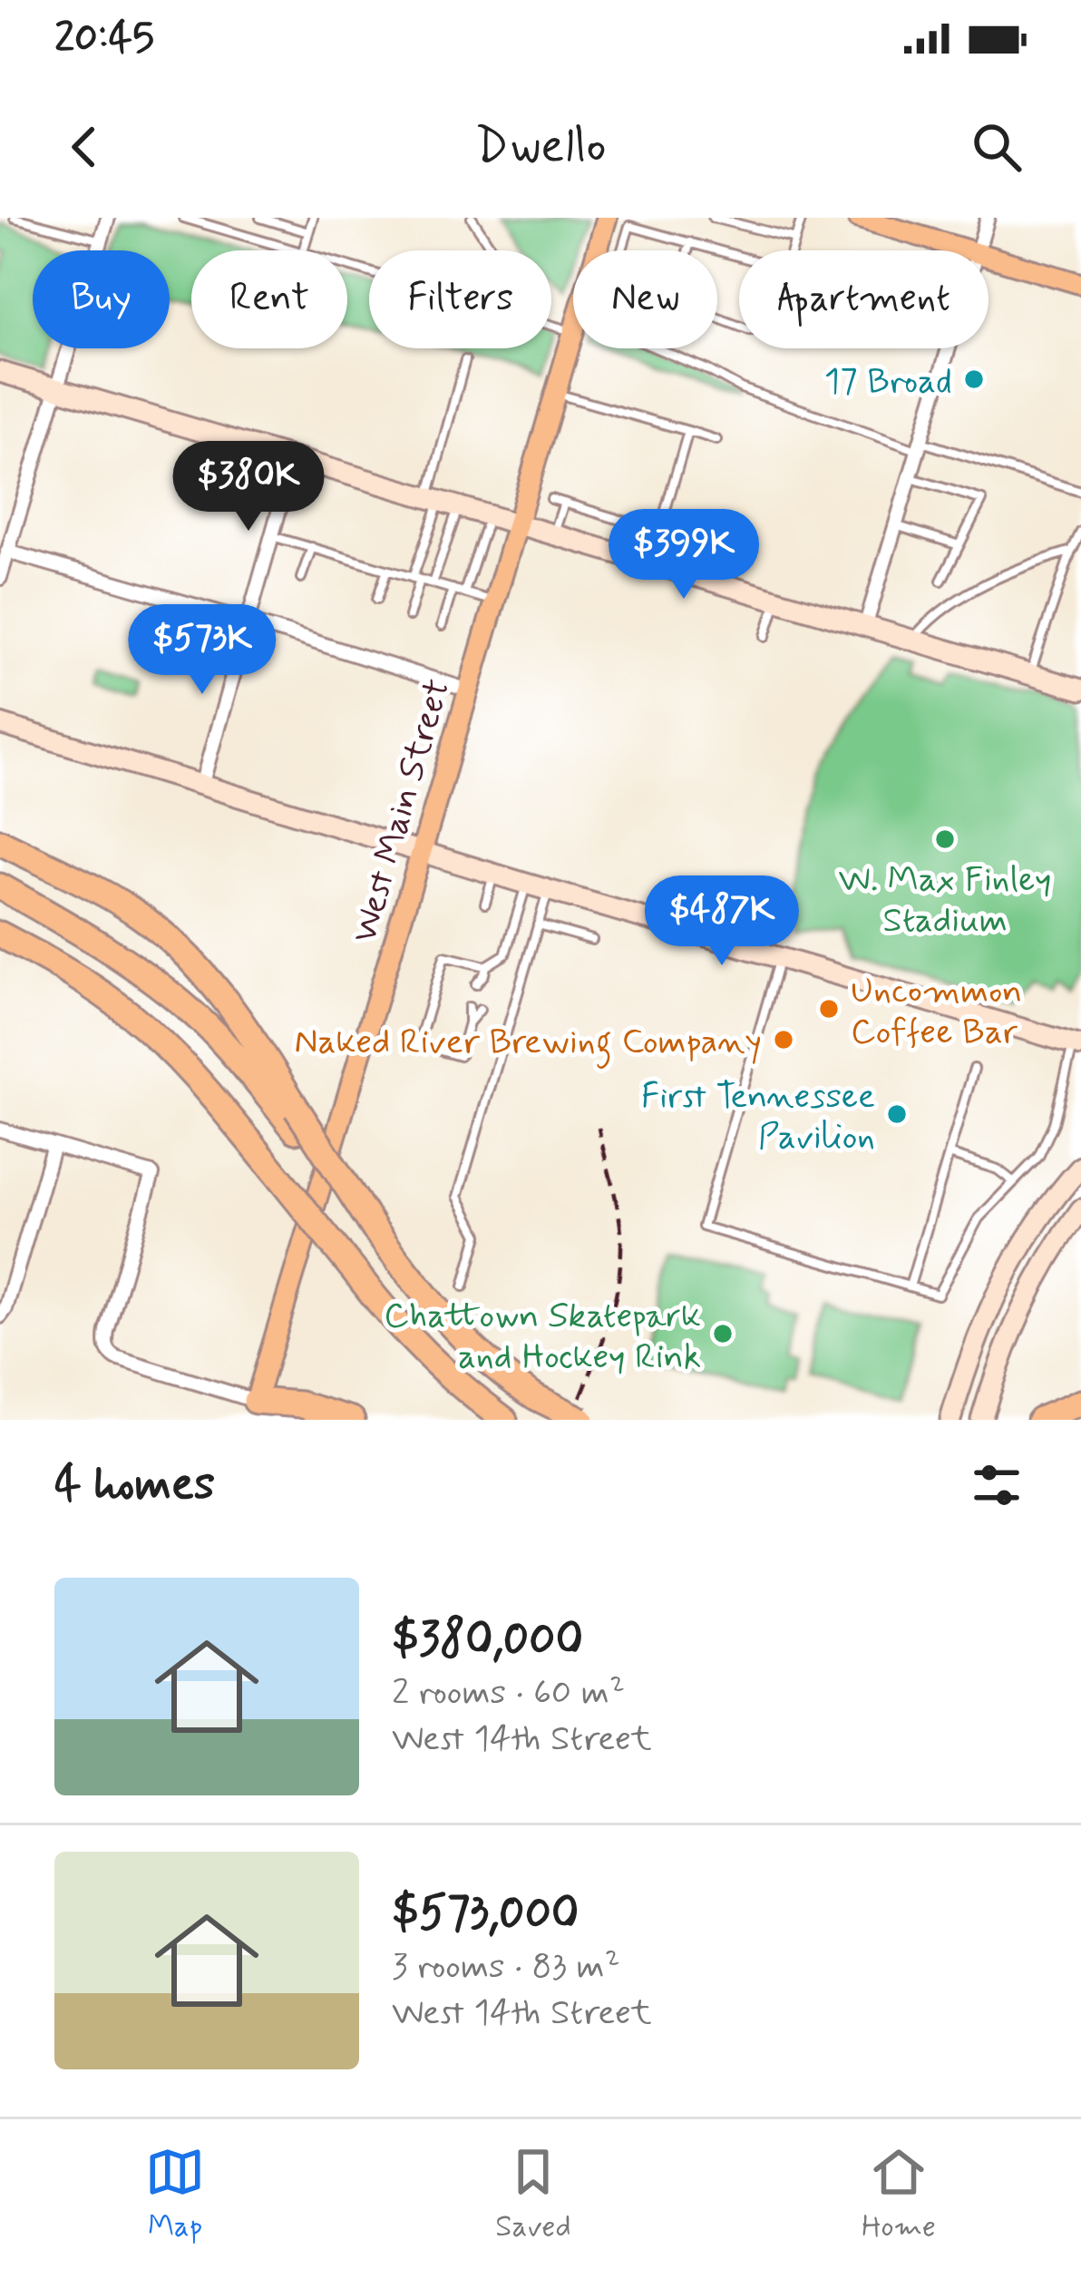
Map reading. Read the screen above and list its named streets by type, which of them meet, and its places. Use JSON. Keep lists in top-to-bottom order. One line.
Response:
{"streets":{"main road":["West Main Street"]},"places":["17 Broad","W. Max Finley Stadium","Uncommon Coffee Bar","Naked River Brewing Company","First Tennessee Pavilion","Chattown Skatepark and Hockey Rink"],"page":{"status":"20:45","header":"Dwello","chip":["Buy","Rent","Filters","New","Apartment"],"price":["$380K","$399K","$573K","$487K"],"heading":"4 homes","list":[{"name":"$380,000","note":"2 rooms · 60 m² · West 14th Street"},{"name":"$573,000","note":"3 rooms · 83 m² · West 14th Street"}],"tabs":["Map","Saved","Home"]}}
